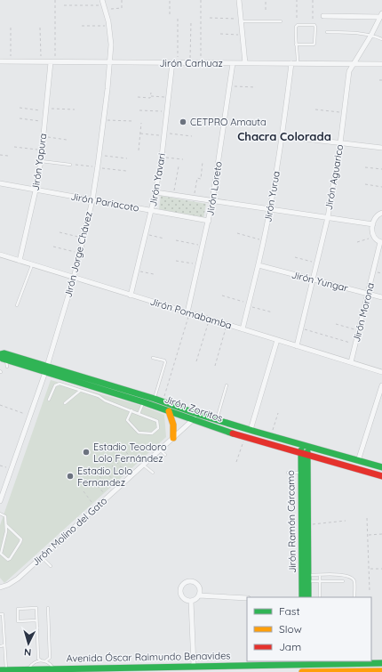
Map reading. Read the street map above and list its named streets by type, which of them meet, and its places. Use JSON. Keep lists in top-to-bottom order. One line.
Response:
{"streets":{"main road":["Jirón Zorritos","Jirón Ramón Cárcamo","Avenida Óscar Raimundo Benavides"],"street":["Jirón Carhuaz","Jirón Yapura","Jirón Aguarico","Jirón Yavari","Jirón Loreto","Jirón Yurua","Jirón Pariacoto","Jirón Jorge Chávez","Jirón Yungar","Jirón Morona","Jirón Pomabamba","Jirón Molino del Gato"]},"crossings":[["Jirón Carhuaz","Jirón Yapura"],["Jirón Carhuaz","Jirón Aguarico"],["Jirón Carhuaz","Jirón Yavari"],["Jirón Carhuaz","Jirón Loreto"],["Jirón Carhuaz","Jirón Yurua"],["Jirón Carhuaz","Jirón Jorge Chávez"],["Jirón Yapura","Jirón Pariacoto"],["Jirón Yapura","Jirón Pomabamba"],["Jirón Aguarico","Jirón Yungar"],["Jirón Aguarico","Jirón Pomabamba"],["Jirón Yavari","Jirón Pariacoto"],["Jirón Yavari","Jirón Pomabamba"],["Jirón Loreto","Jirón Pariacoto"],["Jirón Loreto","Jirón Pomabamba"],["Jirón Yurua","Jirón Yungar"],["Jirón Yurua","Jirón Pomabamba"],["Jirón Pariacoto","Jirón Jorge Chávez"],["Jirón Jorge Chávez","Jirón Pomabamba"],["Jirón Jorge Chávez","Jirón Zorritos"],["Jirón Yungar","Jirón Morona"],["Jirón Morona","Jirón Pomabamba"],["Jirón Zorritos","Jirón Ramón Cárcamo"],["Jirón Zorritos","Jirón Molino del Gato"]],"districts":["Chacra Colorada"],"places":["CETPRO Amauta","Estadio Teodoro Lolo Fernández","Estadio Lolo Fernandez"],"legend":["Fast","Slow","Jam"],"north":"bottom"}
